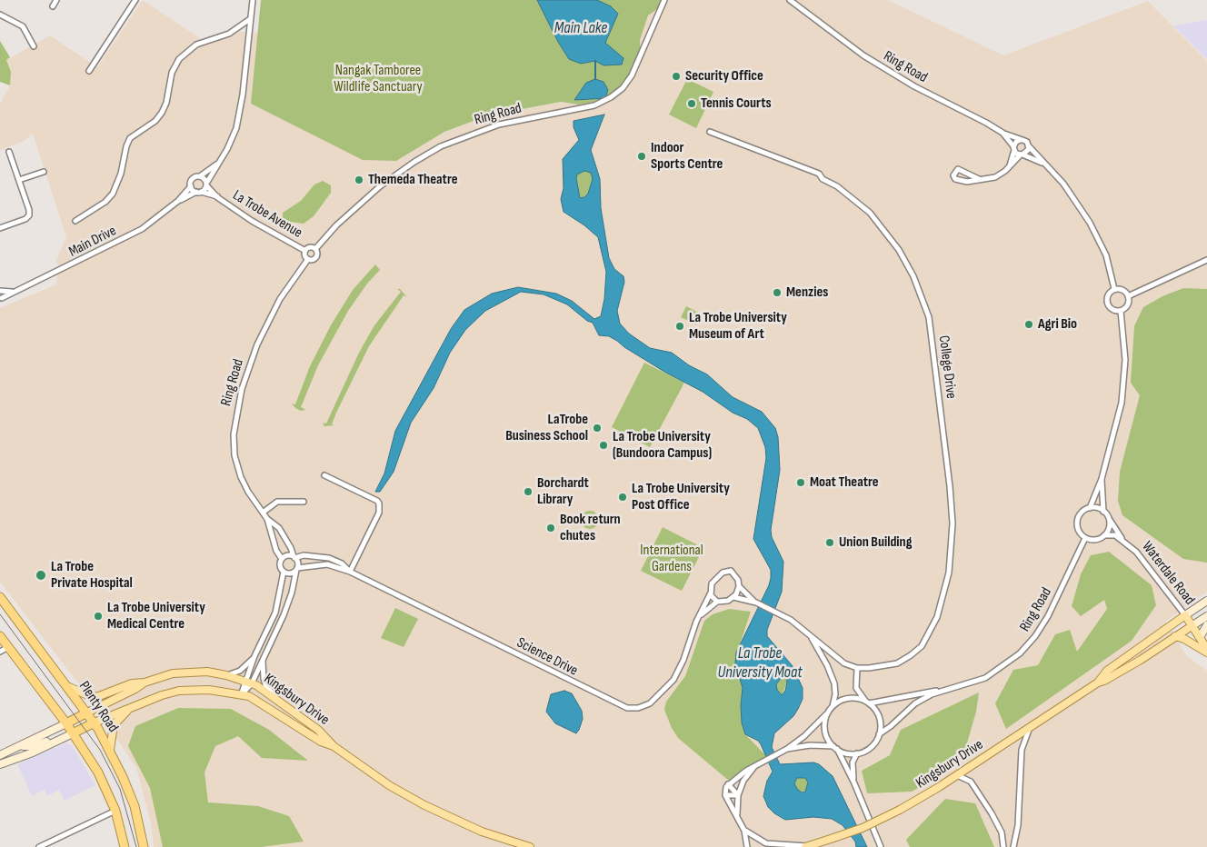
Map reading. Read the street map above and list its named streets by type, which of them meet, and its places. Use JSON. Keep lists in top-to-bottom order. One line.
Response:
{"streets":{"highway":["Plenty Road"],"main road":["Waterdale Road","Kingsbury Drive"],"street":["Ring Road","La Trobe Avenue","Main Drive","College Drive","Science Drive"]},"crossings":[["Ring Road","La Trobe Avenue"],["Ring Road","College Drive"],["Ring Road","Waterdale Road"],["Ring Road","Science Drive"],["La Trobe Avenue","Main Drive"],["College Drive","Science Drive"],["Waterdale Road","Kingsbury Drive"],["Kingsbury Drive","Plenty Road"]],"water":["Main Lake","La Trobe University Moat"],"parks":["Nangak Tamboree Wildlife Sanctuary","International Gardens"],"places":["Security Office","Tennis Courts","Indoor Sports Centre","Themeda Theatre","Menzies","Agri Bio","La Trobe University Museum of Art","LaTrobe Business School","La Trobe University (Bundoora Campus)","Moat Theatre","Borchardt Library","La Trobe University Post Office","Book return chutes","Union Building","La Trobe Private Hospital","La Trobe University Medical Centre"]}
